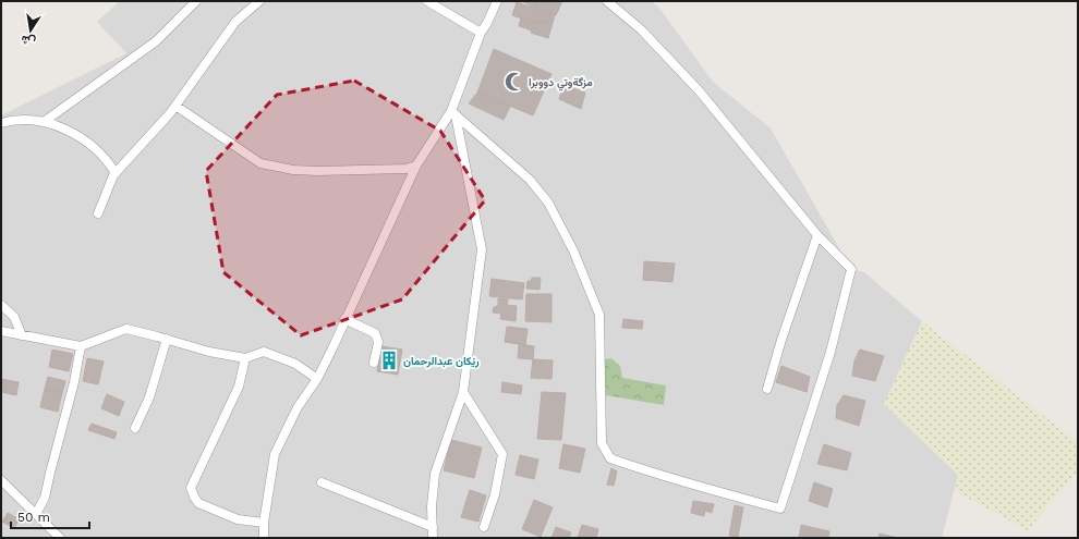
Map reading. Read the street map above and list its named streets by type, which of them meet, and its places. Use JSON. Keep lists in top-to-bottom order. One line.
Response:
{"places":{"mosque":["مزگةوتي دووبرا"],"building":["رێكان عبدالرحمان"]},"scale_bar":"50 m","north":"bottom"}
